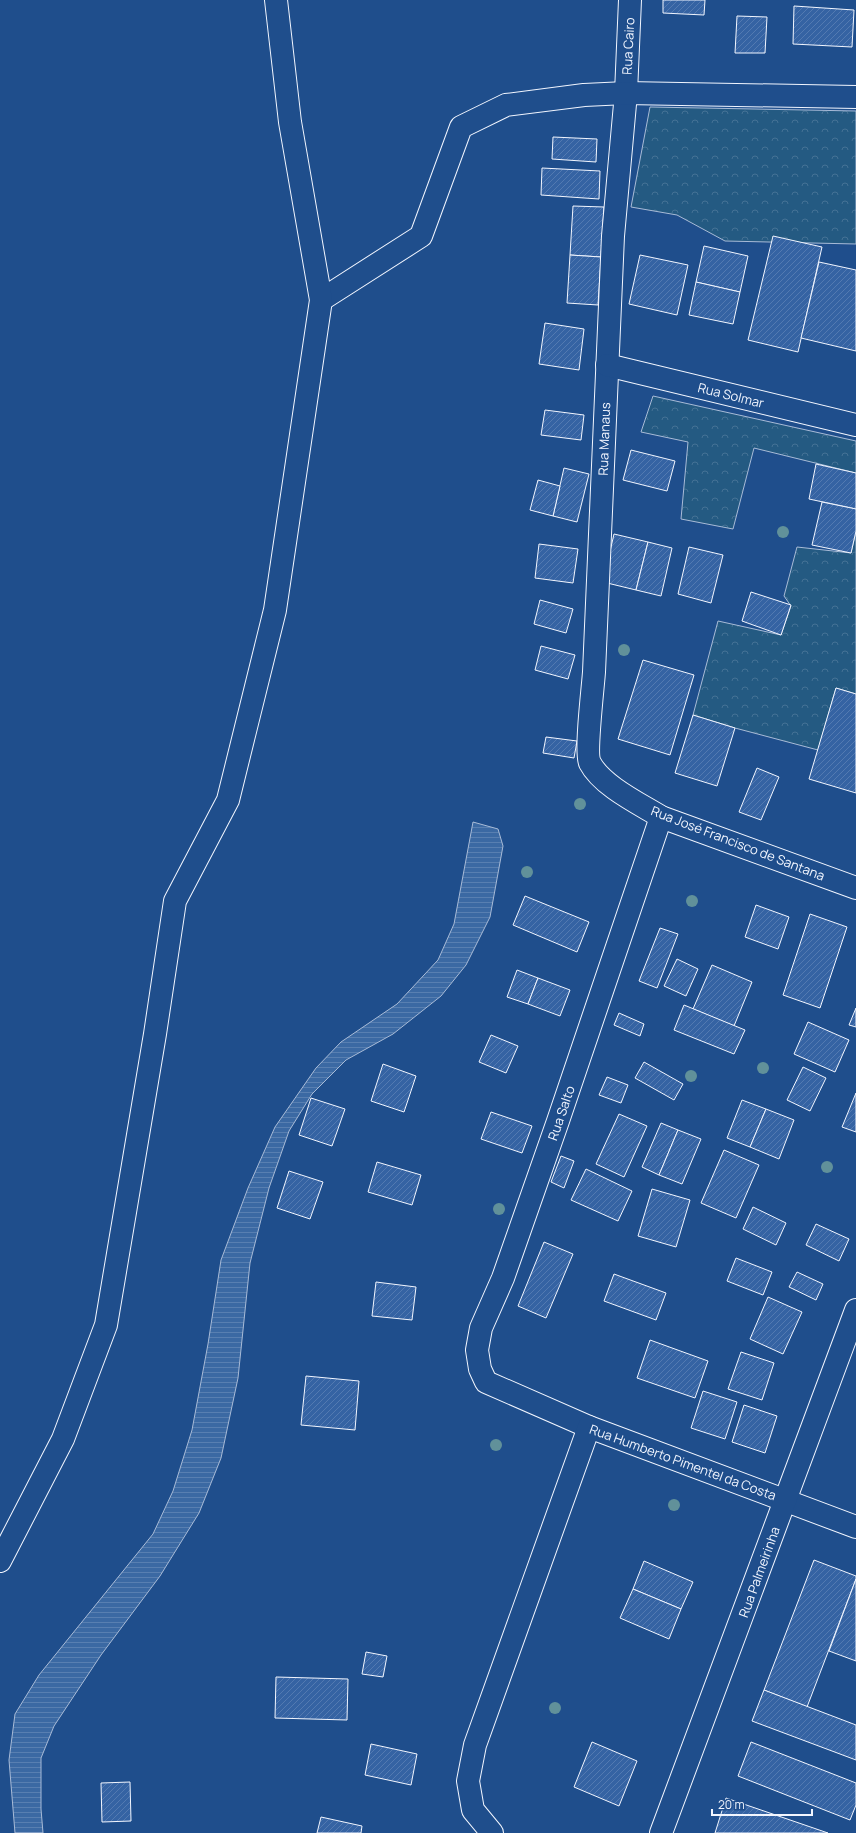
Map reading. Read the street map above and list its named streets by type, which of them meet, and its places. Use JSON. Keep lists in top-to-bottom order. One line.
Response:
{"streets":{"street":["Rua Cairo","Rua Solmar","Rua Manaus","Rua José Francisco de Santana","Rua Salto","Rua Humberto Pimentel da Costa","Rua Palmeirinha"]},"crossings":[["Rua Cairo","Rua Manaus"],["Rua Solmar","Rua Manaus"],["Rua Manaus","Rua José Francisco de Santana"],["Rua José Francisco de Santana","Rua Salto"],["Rua Salto","Rua Humberto Pimentel da Costa"],["Rua Humberto Pimentel da Costa","Rua Palmeirinha"]],"scale_bar":"20 m"}
